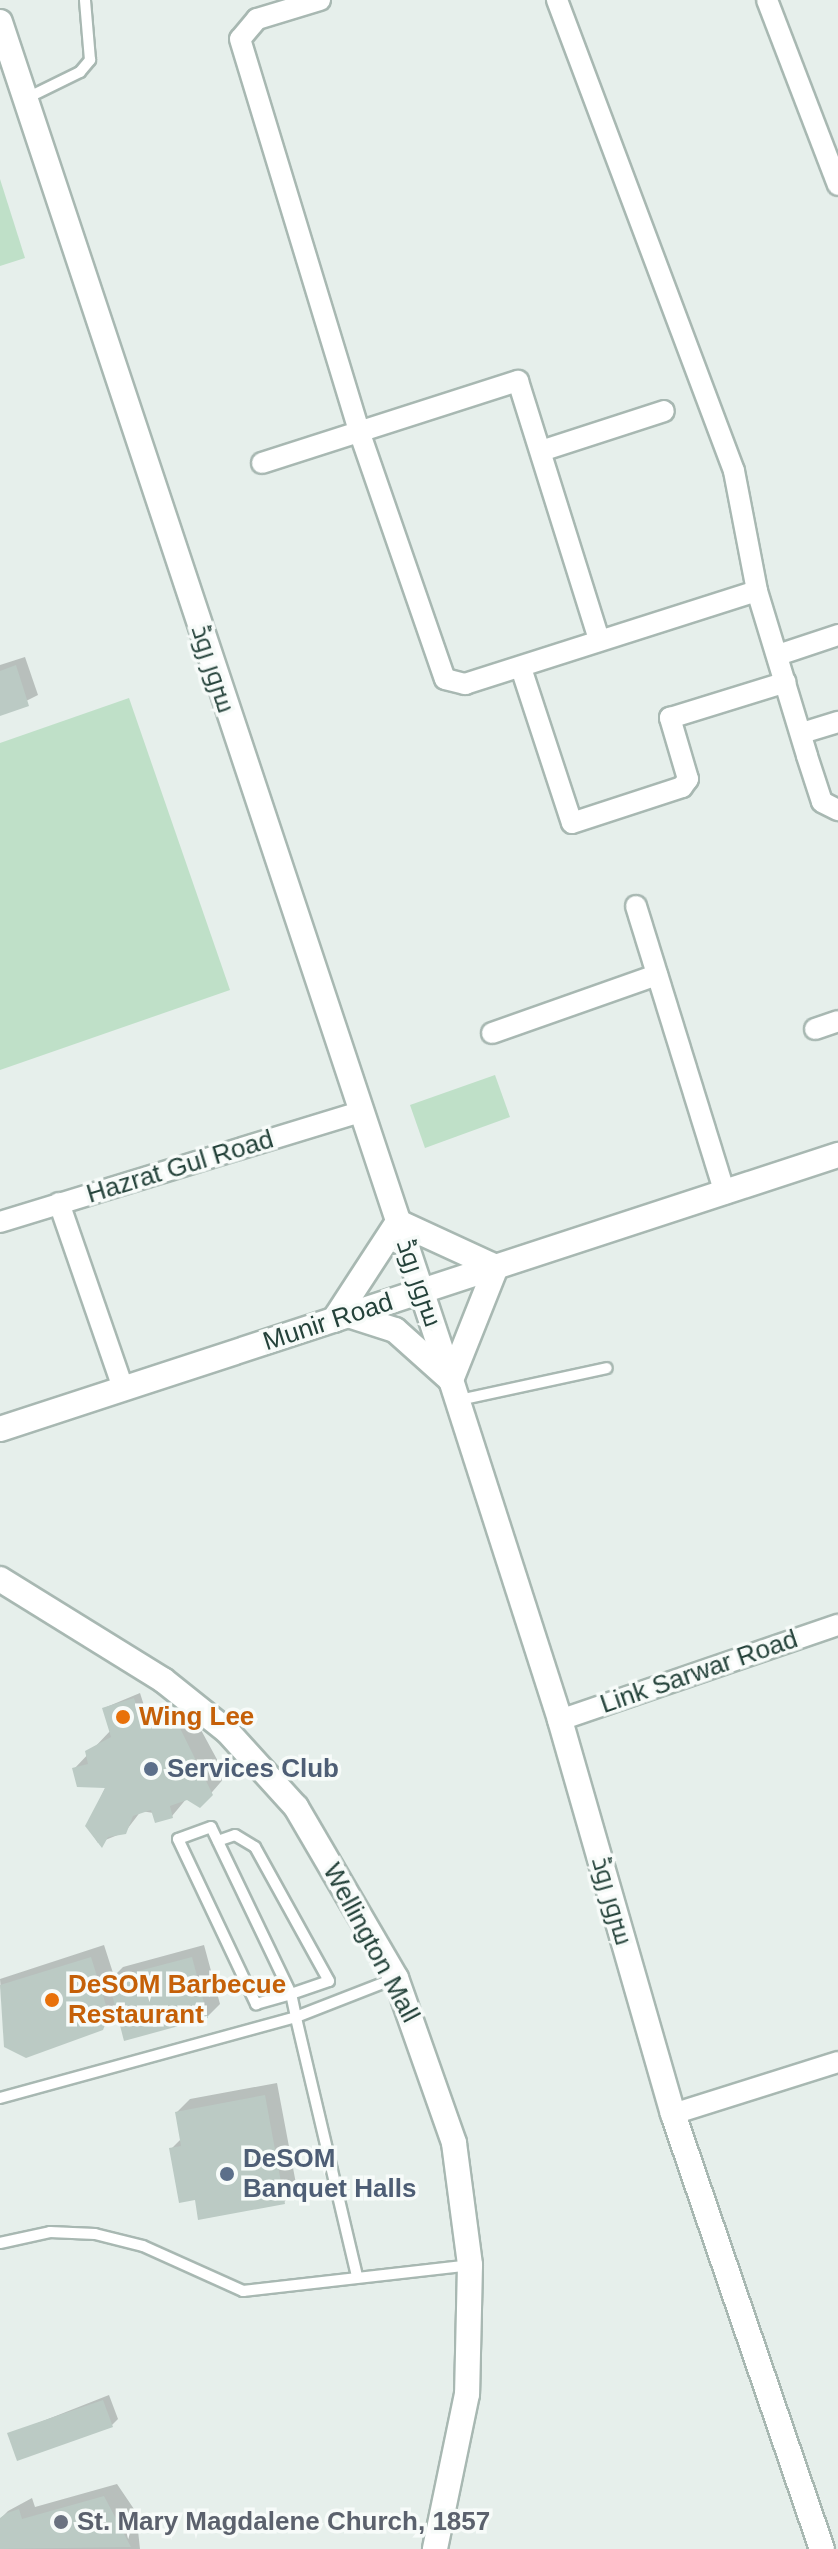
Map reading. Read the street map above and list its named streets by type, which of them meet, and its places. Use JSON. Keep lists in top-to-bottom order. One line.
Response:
{"streets":{"street":["سرور روڈ","Hazrat Gul Road","Munir Road","Link Sarwar Road","Wellington Mall"]},"crossings":[["سرور روڈ","Hazrat Gul Road"],["سرور روڈ","Munir Road"],["سرور روڈ","Link Sarwar Road"]],"places":["Wing Lee","Services Club","DeSOM Barbecue Restaurant","DeSOM Banquet Halls","St. Mary Magdalene Church, 1857"]}
